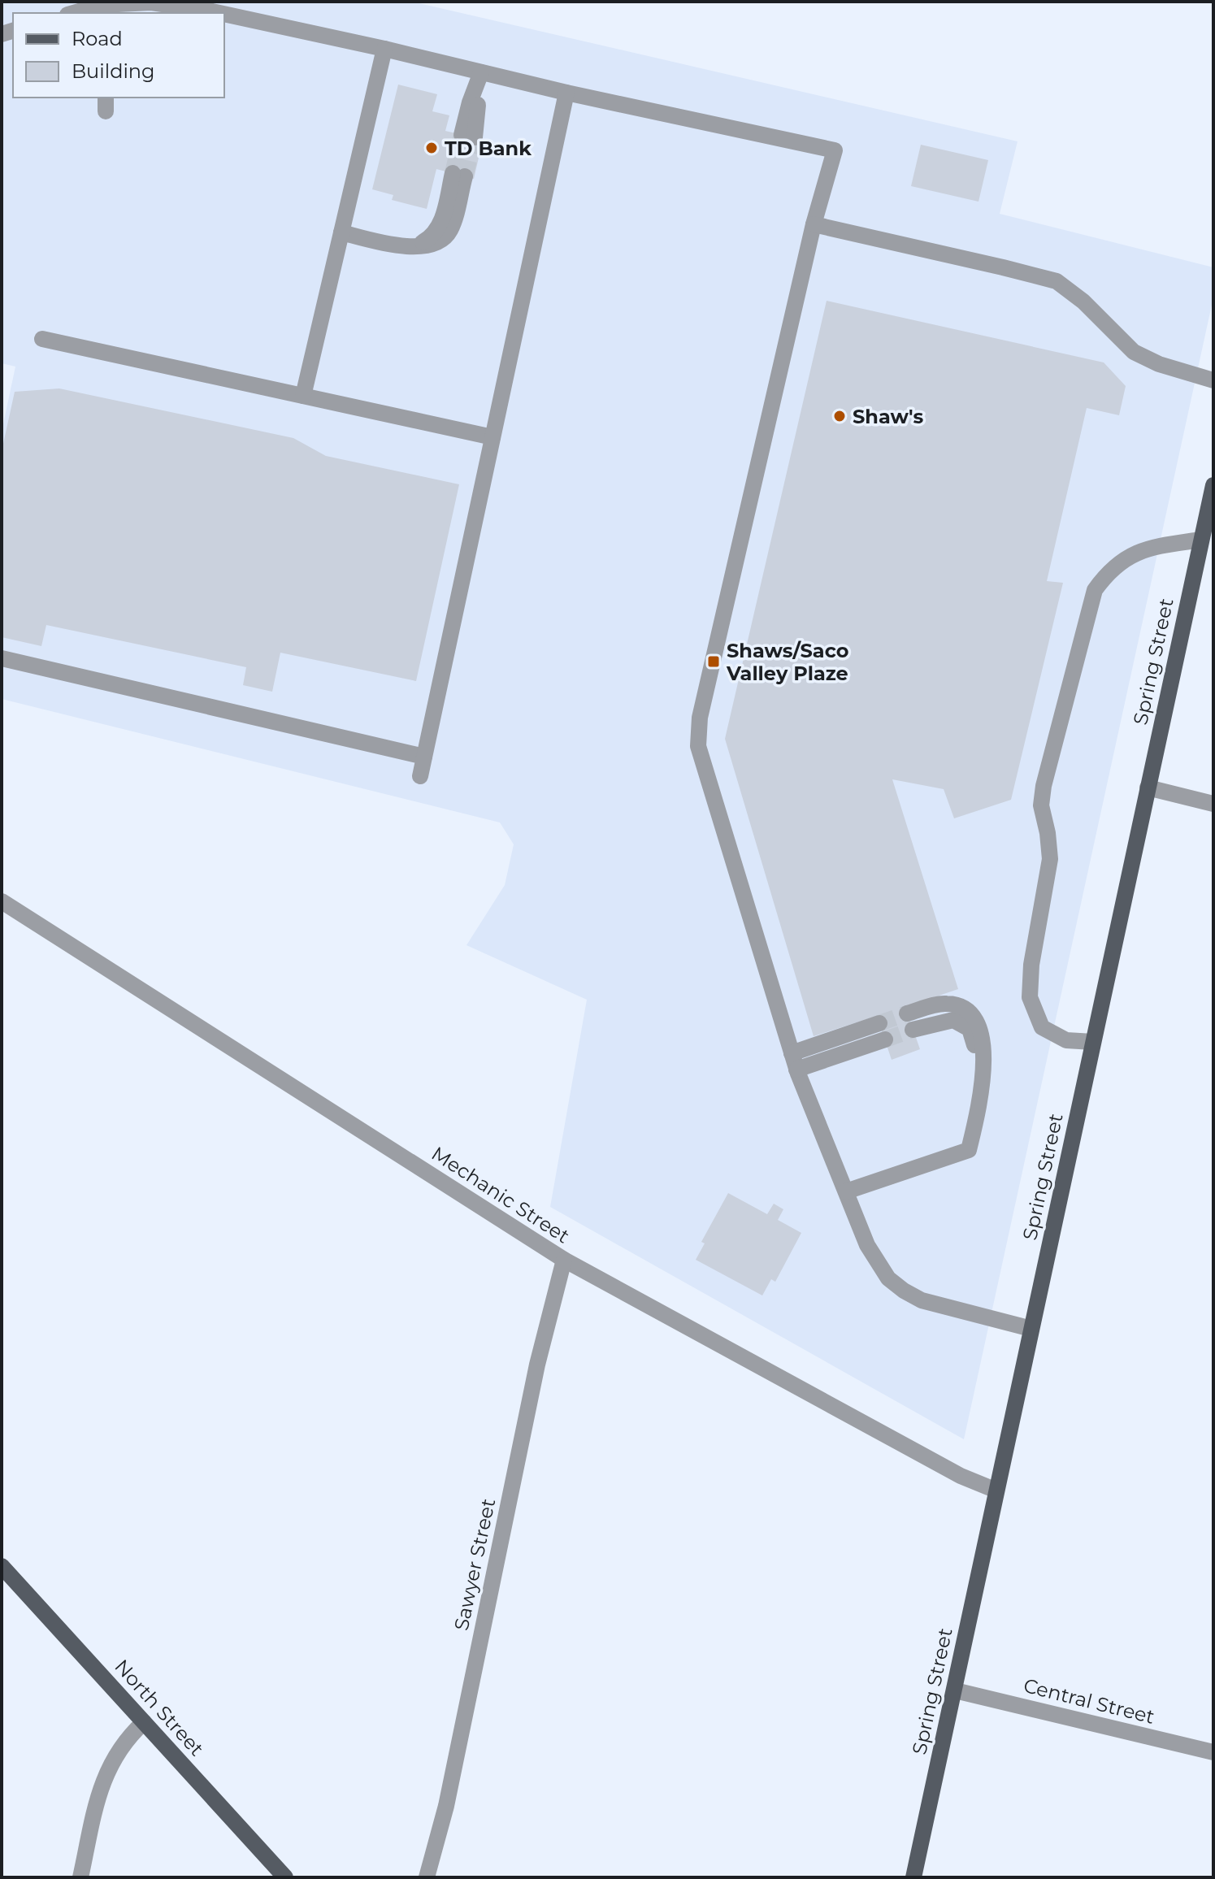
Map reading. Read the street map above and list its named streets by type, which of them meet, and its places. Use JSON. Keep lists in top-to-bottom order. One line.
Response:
{"streets":{"main road":["Spring Street","North Street"],"street":["Mechanic Street","Sawyer Street","Central Street"]},"crossings":[["Spring Street","Mechanic Street"],["Spring Street","Central Street"],["Mechanic Street","Sawyer Street"]],"places":{"other":["TD Bank","Shaw's"],"transit":["Shaws/Saco Valley Plaze"]},"legend":["Road","Building"]}
